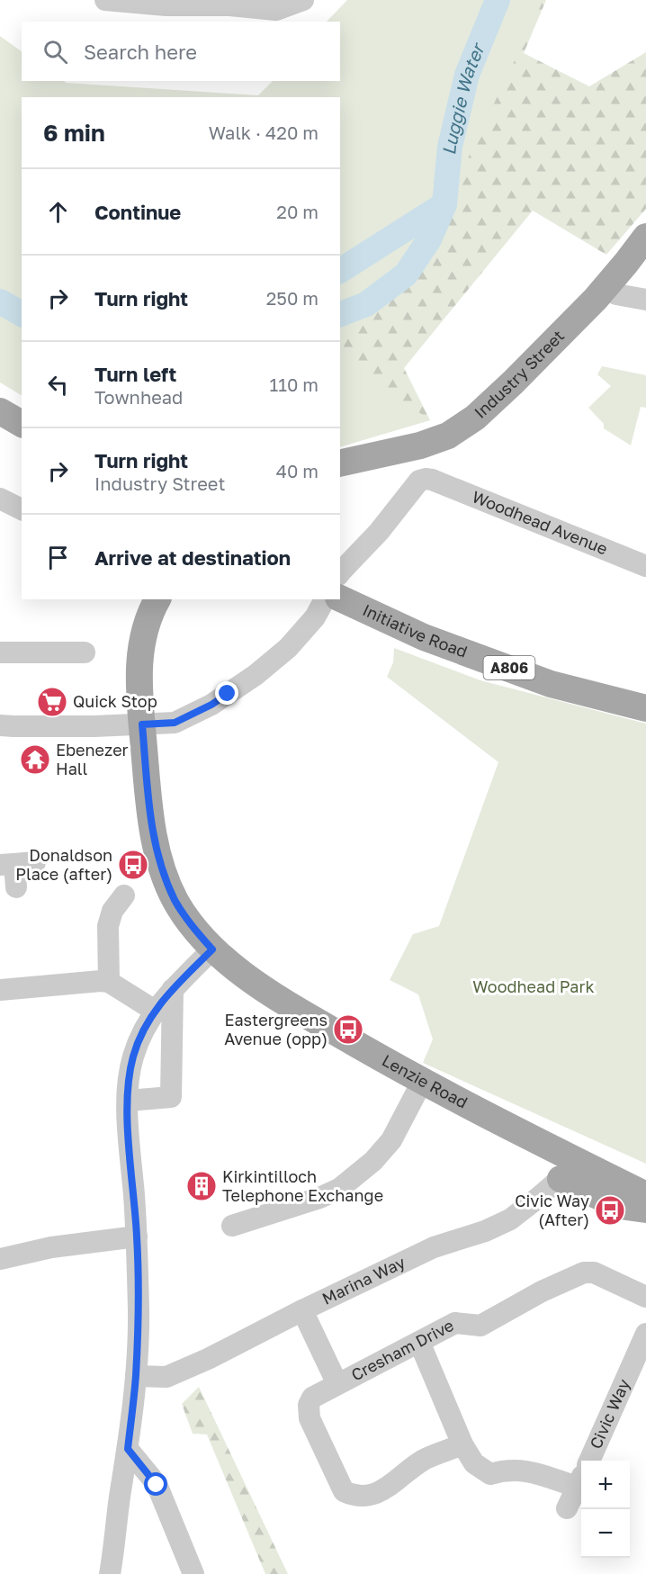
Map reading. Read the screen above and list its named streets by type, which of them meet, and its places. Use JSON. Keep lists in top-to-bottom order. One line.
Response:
{"streets":{"main road":["Industry Street","Initiative Road","A806","Lenzie Road"],"street":["Woodhead Avenue","Marina Way","Cresham Drive","Civic Way"]},"crossings":[["Lenzie Road","Marina Way"]],"water":["Luggie Water"],"parks":["Woodhead Park"],"places":{"supermarket":["Quick Stop"],"temple":["Ebenezer Hall"],"bus stop":["Donaldson Place (after)","Eastergreens Avenue (opp)","Civic Way (After)"],"building":["Kirkintilloch Telephone Exchange"]},"page":{"search":"Search here","heading":["6 min","Walk · 420 m"],"list":[["Continue","20 m"],["Turn right","250 m"],["Turn left","Townhead","110 m"],["Turn right","Industry Street","40 m"],"Arrive at destination"],"map_buttons":["+","−"]}}
